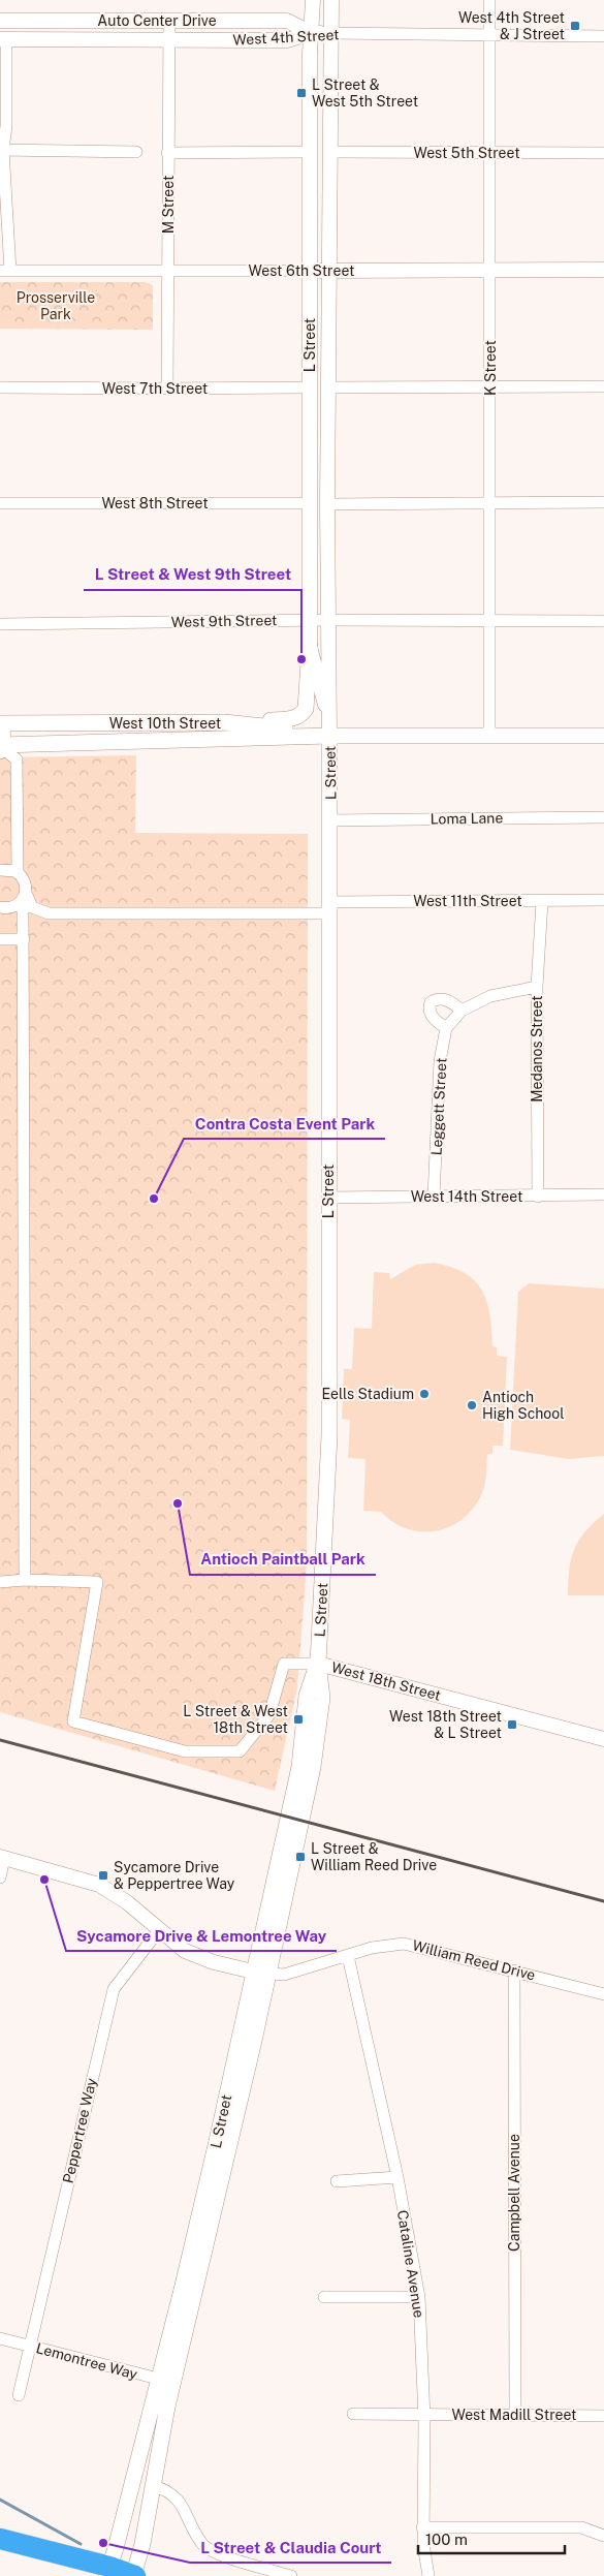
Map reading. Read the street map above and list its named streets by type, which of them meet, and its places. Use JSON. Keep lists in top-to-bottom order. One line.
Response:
{"streets":{"main road":["L Street","West 10th Street"],"street":["Auto Center Drive","West 4th Street","West 5th Street","M Street","West 6th Street","K Street","West 7th Street","West 8th Street","West 9th Street","Loma Lane","West 11th Street","Medanos Street","Leggett Street","West 14th Street","West 18th Street","William Reed Drive","Peppertree Way","Campbell Avenue","Cataline Avenue","Lemontree Way","West Madill Street"]},"crossings":[["Auto Center Drive","West 4th Street"],["Auto Center Drive","M Street"],["Auto Center Drive","L Street"],["West 4th Street","M Street"],["West 4th Street","L Street"],["West 4th Street","K Street"],["West 5th Street","L Street"],["West 5th Street","K Street"],["M Street","West 6th Street"],["M Street","West 7th Street"],["West 6th Street","L Street"],["West 6th Street","K Street"],["L Street","West 7th Street"],["L Street","West 8th Street"],["L Street","West 9th Street"],["L Street","West 10th Street"],["L Street","Loma Lane"],["L Street","West 11th Street"],["L Street","West 14th Street"],["L Street","West 18th Street"],["L Street","William Reed Drive"],["L Street","Lemontree Way"],["K Street","West 9th Street"],["K Street","West 10th Street"],["West 11th Street","Medanos Street"],["Medanos Street","Leggett Street"],["Medanos Street","West 14th Street"],["Leggett Street","West 14th Street"],["William Reed Drive","Campbell Avenue"],["William Reed Drive","Cataline Avenue"],["Peppertree Way","Lemontree Way"],["Campbell Avenue","West Madill Street"],["Cataline Avenue","West Madill Street"]],"parks":["Prosserville Park"],"places":{"transit":["West 4th Street & J Street","L Street & West 5th Street","L Street & West 18th Street","West 18th Street & L Street","L Street & William Reed Drive","Sycamore Drive & Peppertree Way"],"other":["L Street & West 9th Street","Contra Costa Event Park","Eells Stadium","Antioch High School","Antioch Paintball Park","Sycamore Drive & Lemontree Way","L Street & Claudia Court"]},"scale_bar":"100 m"}
